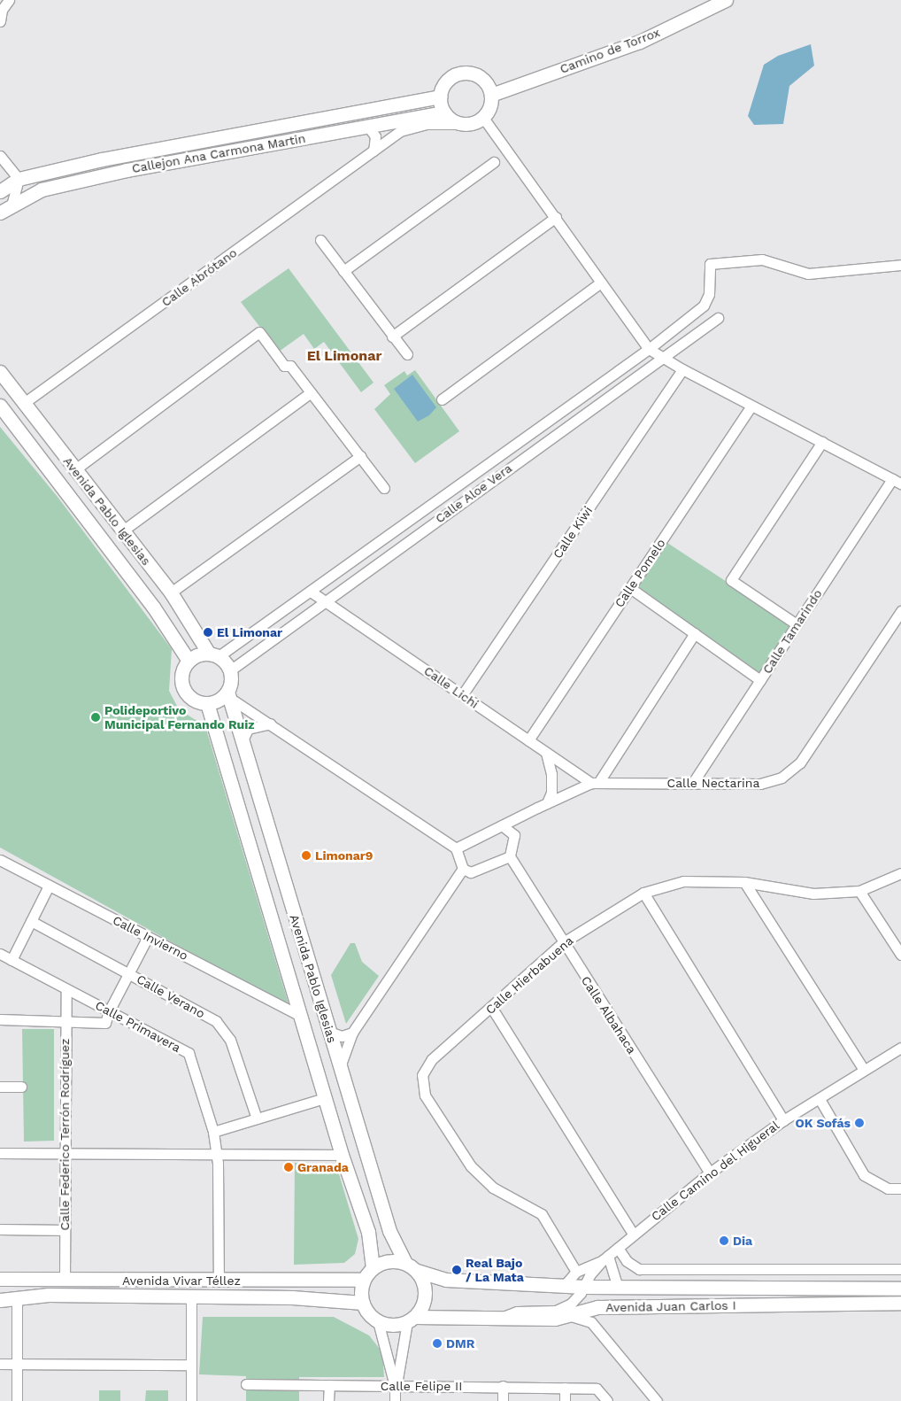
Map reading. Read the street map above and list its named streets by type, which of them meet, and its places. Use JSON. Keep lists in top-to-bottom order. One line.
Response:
{"streets":{"street":["Camino de Torrox","Callejon Ana Carmona Martin","Calle Abrótano","Calle Aloe Vera","Avenida Pablo Iglesias","Calle Kiwi","Calle Pomelo","Calle Tamarindo","Calle Lichi","Calle Nectarina","Calle Invierno","Calle Hierbabuena","Calle Verano","Calle Albahaca","Calle Primavera","Calle Federico Terrón Rodríguez","Calle Camino del Higueral","Avenida Vivar Téllez","Avenida Juan Carlos I","Calle Felipe II"]},"crossings":[["Camino de Torrox","Callejon Ana Carmona Martin"],["Camino de Torrox","Calle Abrótano"],["Callejon Ana Carmona Martin","Calle Abrótano"],["Calle Abrótano","Avenida Pablo Iglesias"],["Calle Aloe Vera","Avenida Pablo Iglesias"],["Calle Aloe Vera","Calle Lichi"],["Avenida Pablo Iglesias","Calle Invierno"],["Avenida Pablo Iglesias","Avenida Vivar Téllez"],["Avenida Pablo Iglesias","Avenida Juan Carlos I"],["Calle Kiwi","Calle Lichi"],["Calle Pomelo","Calle Lichi"],["Calle Tamarindo","Calle Nectarina"],["Calle Lichi","Calle Nectarina"],["Calle Hierbabuena","Calle Albahaca"],["Calle Hierbabuena","Calle Camino del Higueral"],["Calle Albahaca","Calle Camino del Higueral"],["Calle Primavera","Calle Federico Terrón Rodríguez"],["Calle Primavera","Avenida Vivar Téllez"],["Calle Federico Terrón Rodríguez","Avenida Vivar Téllez"],["Calle Camino del Higueral","Avenida Juan Carlos I"],["Avenida Vivar Téllez","Avenida Juan Carlos I"]],"districts":["El Limonar"],"places":["El Limonar","Polideportivo Municipal Fernando Ruiz","Limonar9","OK Sofás","Granada","Dia","Real Bajo / La Mata","DMR"]}
